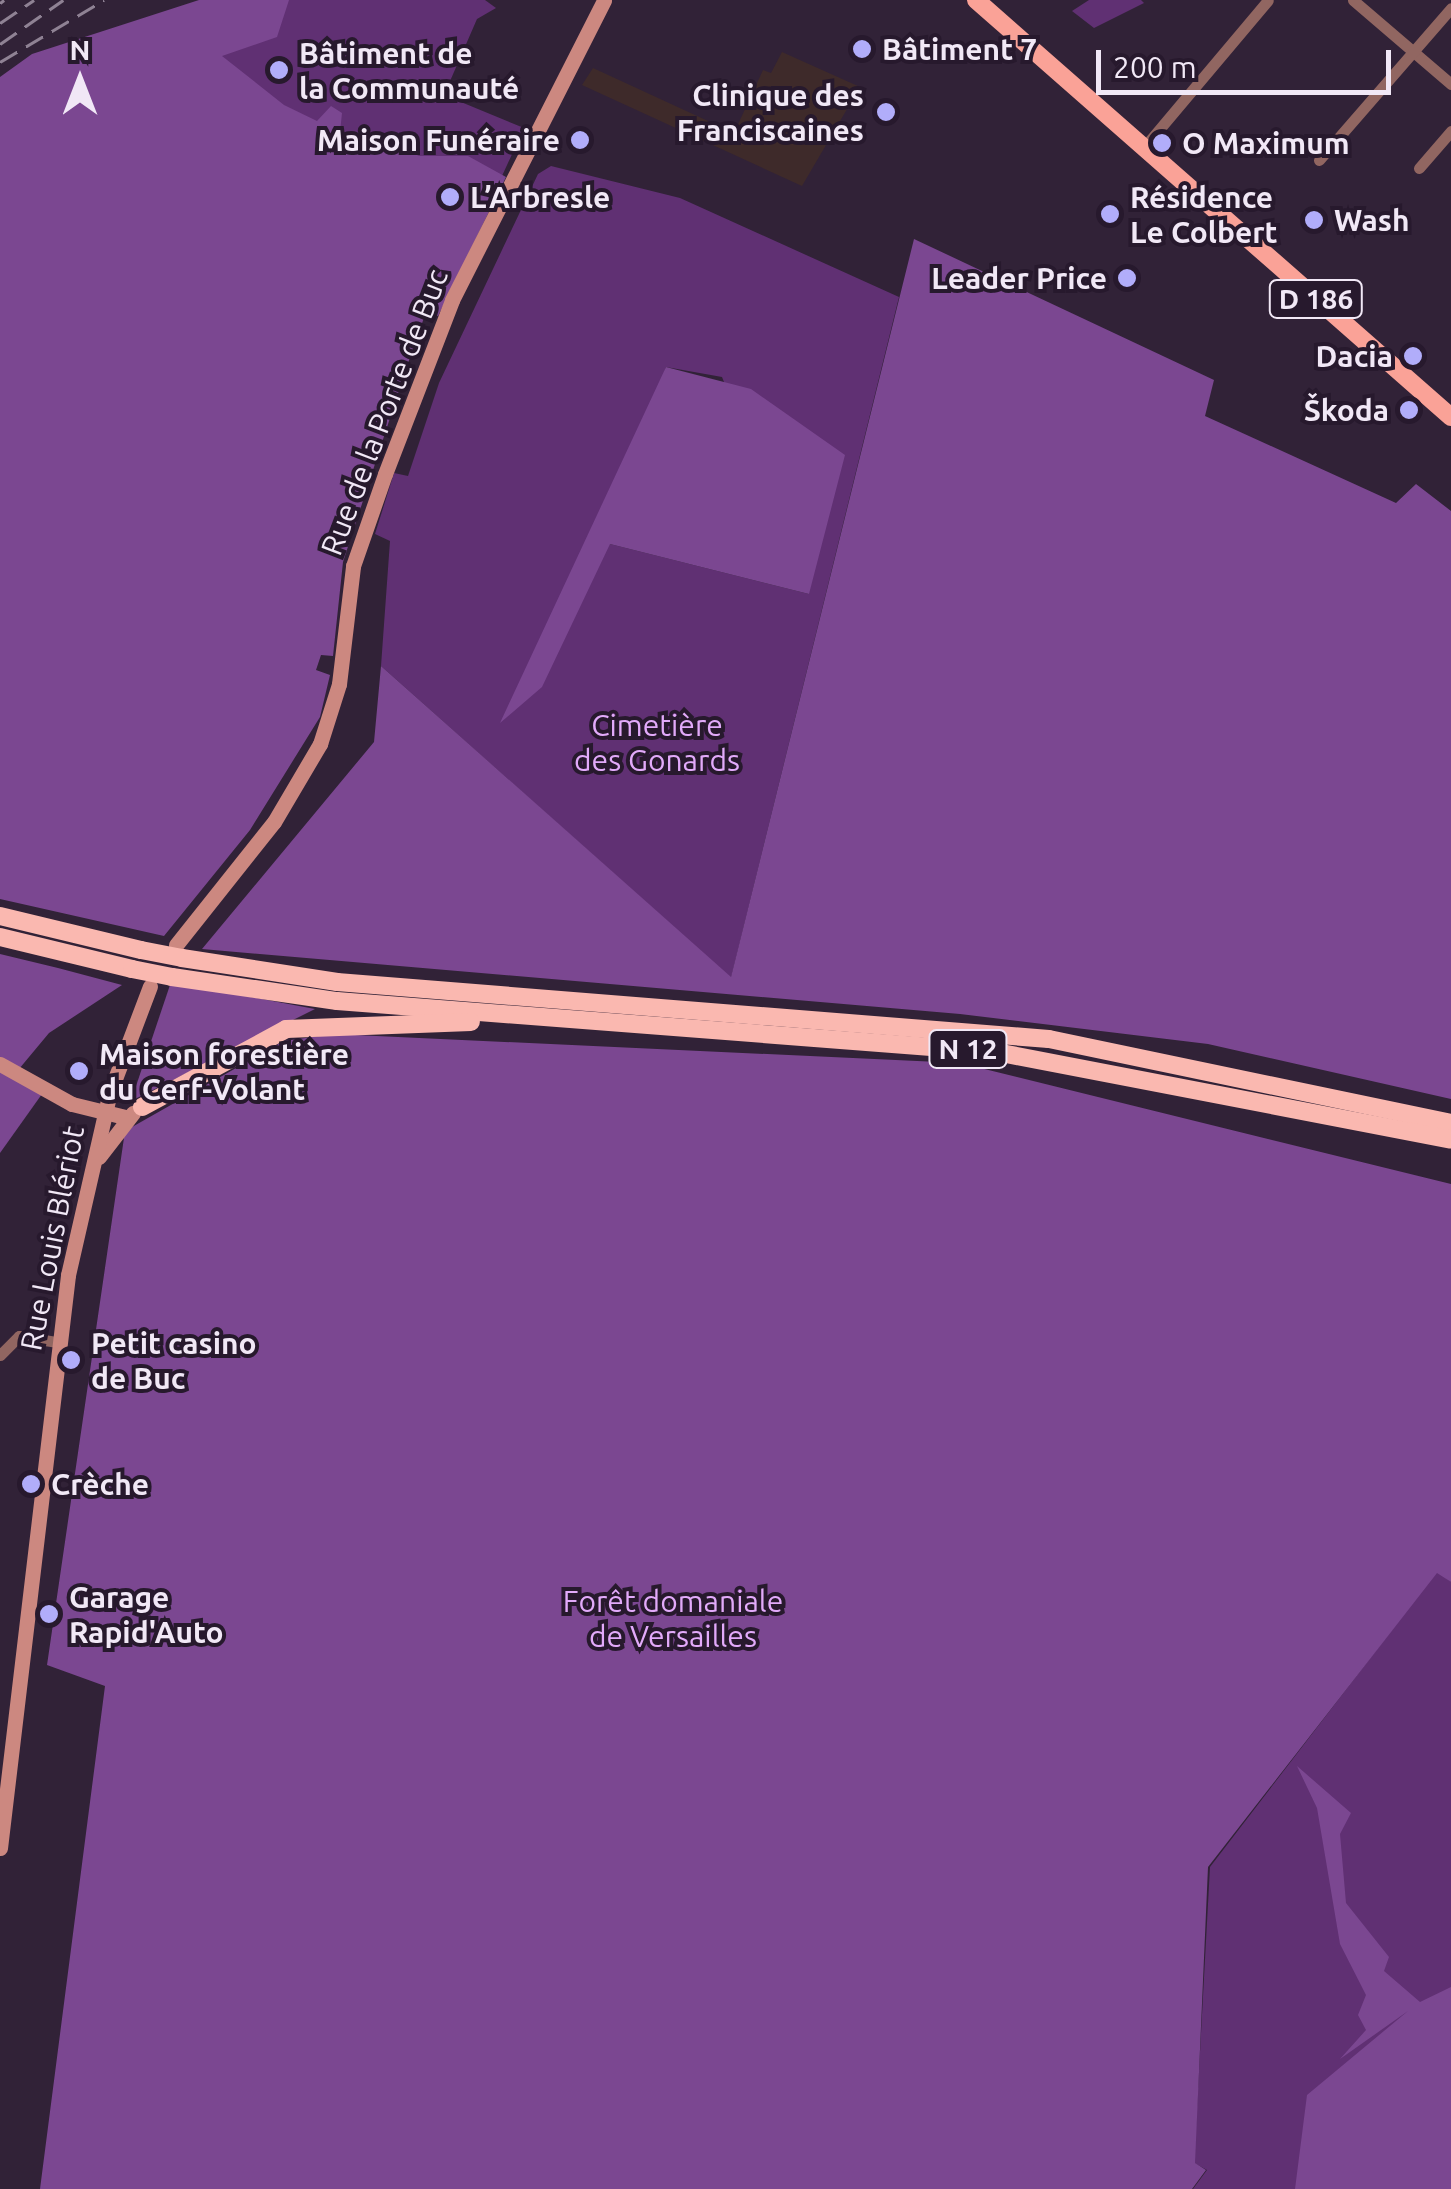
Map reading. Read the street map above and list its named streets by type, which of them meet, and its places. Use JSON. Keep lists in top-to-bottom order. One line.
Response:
{"streets":{"highway":["N 12"],"main road":["D 186","Rue de la Porte de Buc","Rue Louis Blériot"]},"crossings":[["Rue de la Porte de Buc","N 12"]],"parks":["Cimetière des Gonards","Forêt domaniale de Versailles"],"places":["Bâtiment 7","Bâtiment de la Communauté","Clinique des Franciscaines","Maison Funéraire","O Maximum","L’Arbresle","Résidence Le Colbert","Wash","Leader Price","Dacia","Škoda","Maison forestière du Cerf-Volant","Petit casino de Buc","Crèche","Garage Rapid'Auto"],"scale_bar":"200 m","north":"top"}
